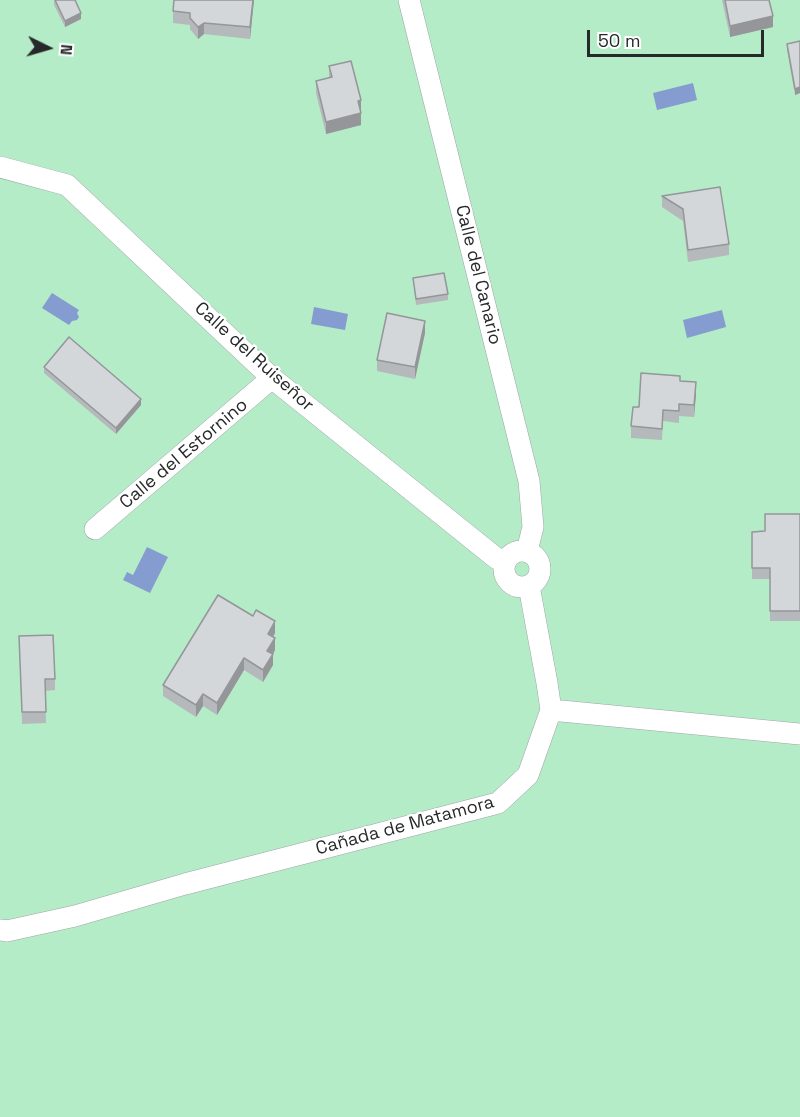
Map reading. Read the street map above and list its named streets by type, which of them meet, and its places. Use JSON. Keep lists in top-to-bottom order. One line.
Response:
{"streets":{"street":["Calle del Canario","Calle del Ruiseñor","Calle del Estornino","Cañada de Matamora"]},"crossings":[["Calle del Canario","Calle del Ruiseñor"],["Calle del Ruiseñor","Calle del Estornino"]],"scale_bar":"50 m","north":"right"}
